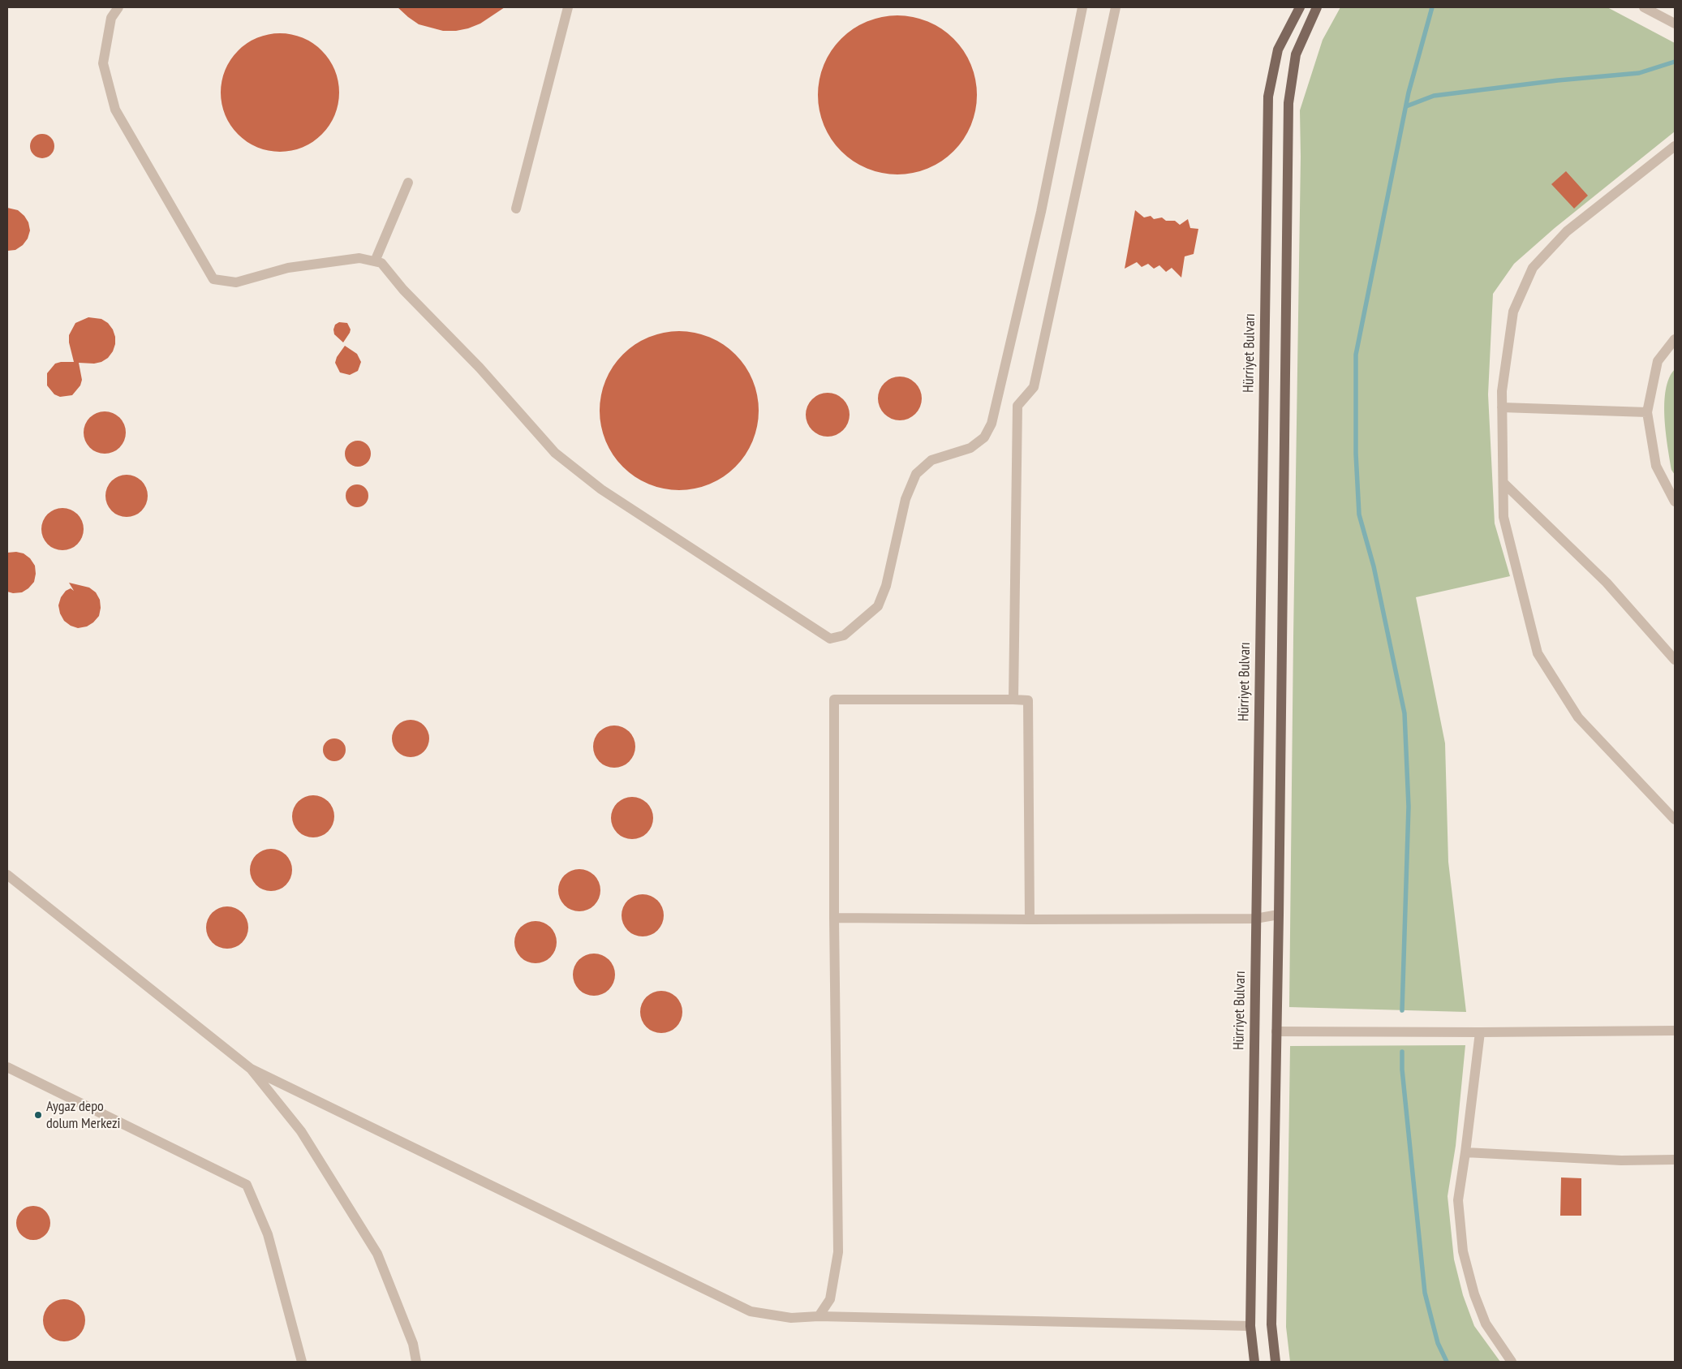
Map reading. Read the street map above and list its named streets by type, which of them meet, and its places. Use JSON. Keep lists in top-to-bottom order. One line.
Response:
{"streets":{"main road":["Hürriyet Bulvarı"]},"places":["Aygaz depo dolum Merkezi"]}
